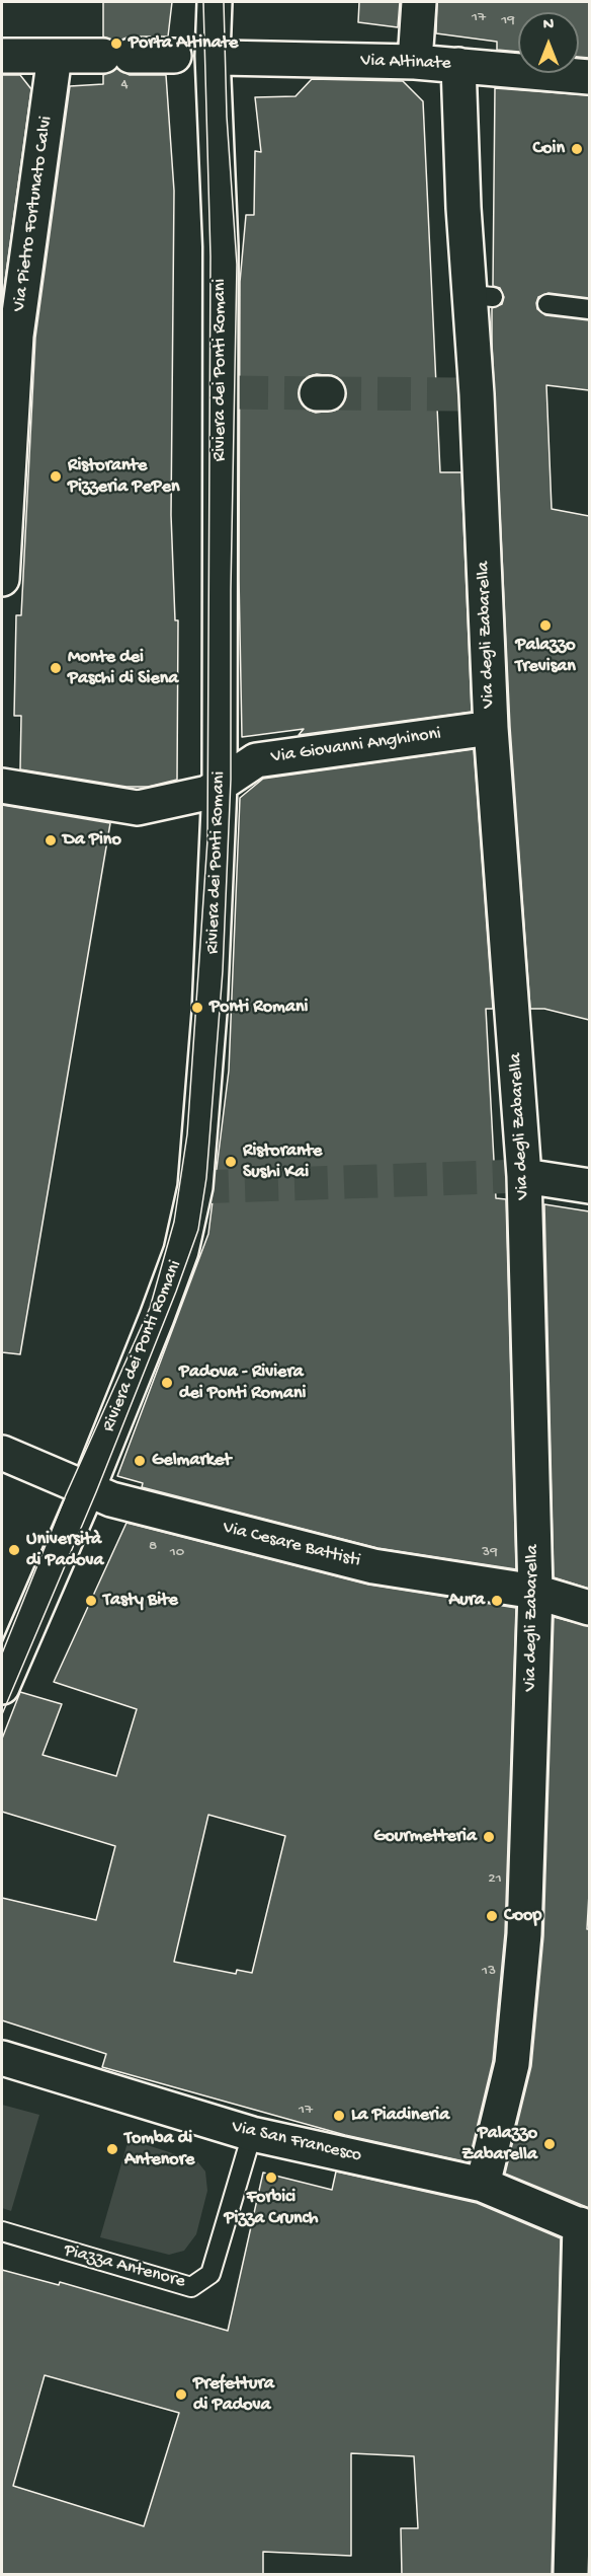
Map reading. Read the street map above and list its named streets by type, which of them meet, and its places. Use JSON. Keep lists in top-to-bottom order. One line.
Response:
{"streets":{"street":["Via Altinate","Via Pietro Fortunato Calvi","Riviera dei Ponti Romani","Via degli Zabarella","Via Giovanni Anghinoni","Via Cesare Battisti","Via San Francesco"],"lane":["Piazza Antenore"]},"crossings":[["Via Altinate","Via degli Zabarella"],["Riviera dei Ponti Romani","Via Giovanni Anghinoni"],["Riviera dei Ponti Romani","Via Cesare Battisti"],["Via degli Zabarella","Via Giovanni Anghinoni"],["Via degli Zabarella","Via Cesare Battisti"],["Via degli Zabarella","Via San Francesco"],["Via San Francesco","Piazza Antenore"]],"places":["Porta Altinate","Coin","Ristorante Pizzeria PePen","Palazzo Trevisan","Monte dei Paschi di Siena","Da Pino","Ponti Romani","Ristorante Sushi Kai","Padova - Riviera dei Ponti Romani","Gelmarket","Università di Padova","Tasty Bite","Aura","Gourmetteria","Coop","La Piadineria","Palazzo Zabarella","Tomba di Antenore","Forbici Pizza Crunch","Prefettura di Padova"],"house_numbers":["17","19","4","8","10","39","21","13","17"],"north":"top"}
